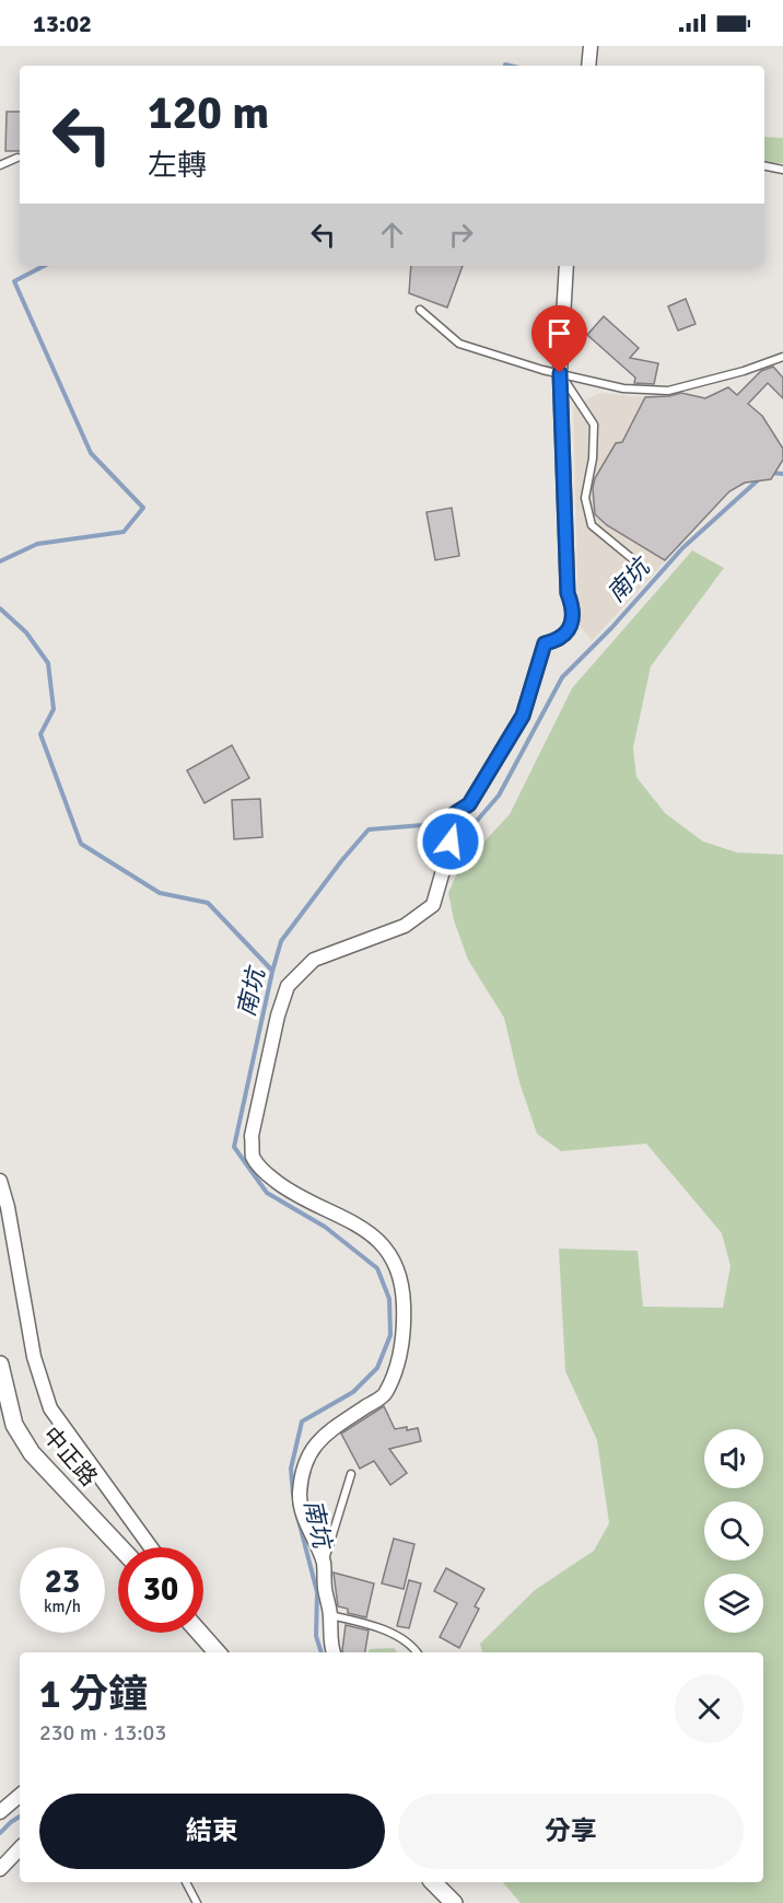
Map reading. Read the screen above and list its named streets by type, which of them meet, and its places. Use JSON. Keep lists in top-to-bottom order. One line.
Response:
{"streets":{"street":["中正路"]},"water":["南坑"],"page":{"status":"13:02","turn":["120 m","左轉"],"speed":"23 km/h","limit":"30","heading":["1 分鐘","230 m · 13:03"],"buttons":["結束","分享"]}}
